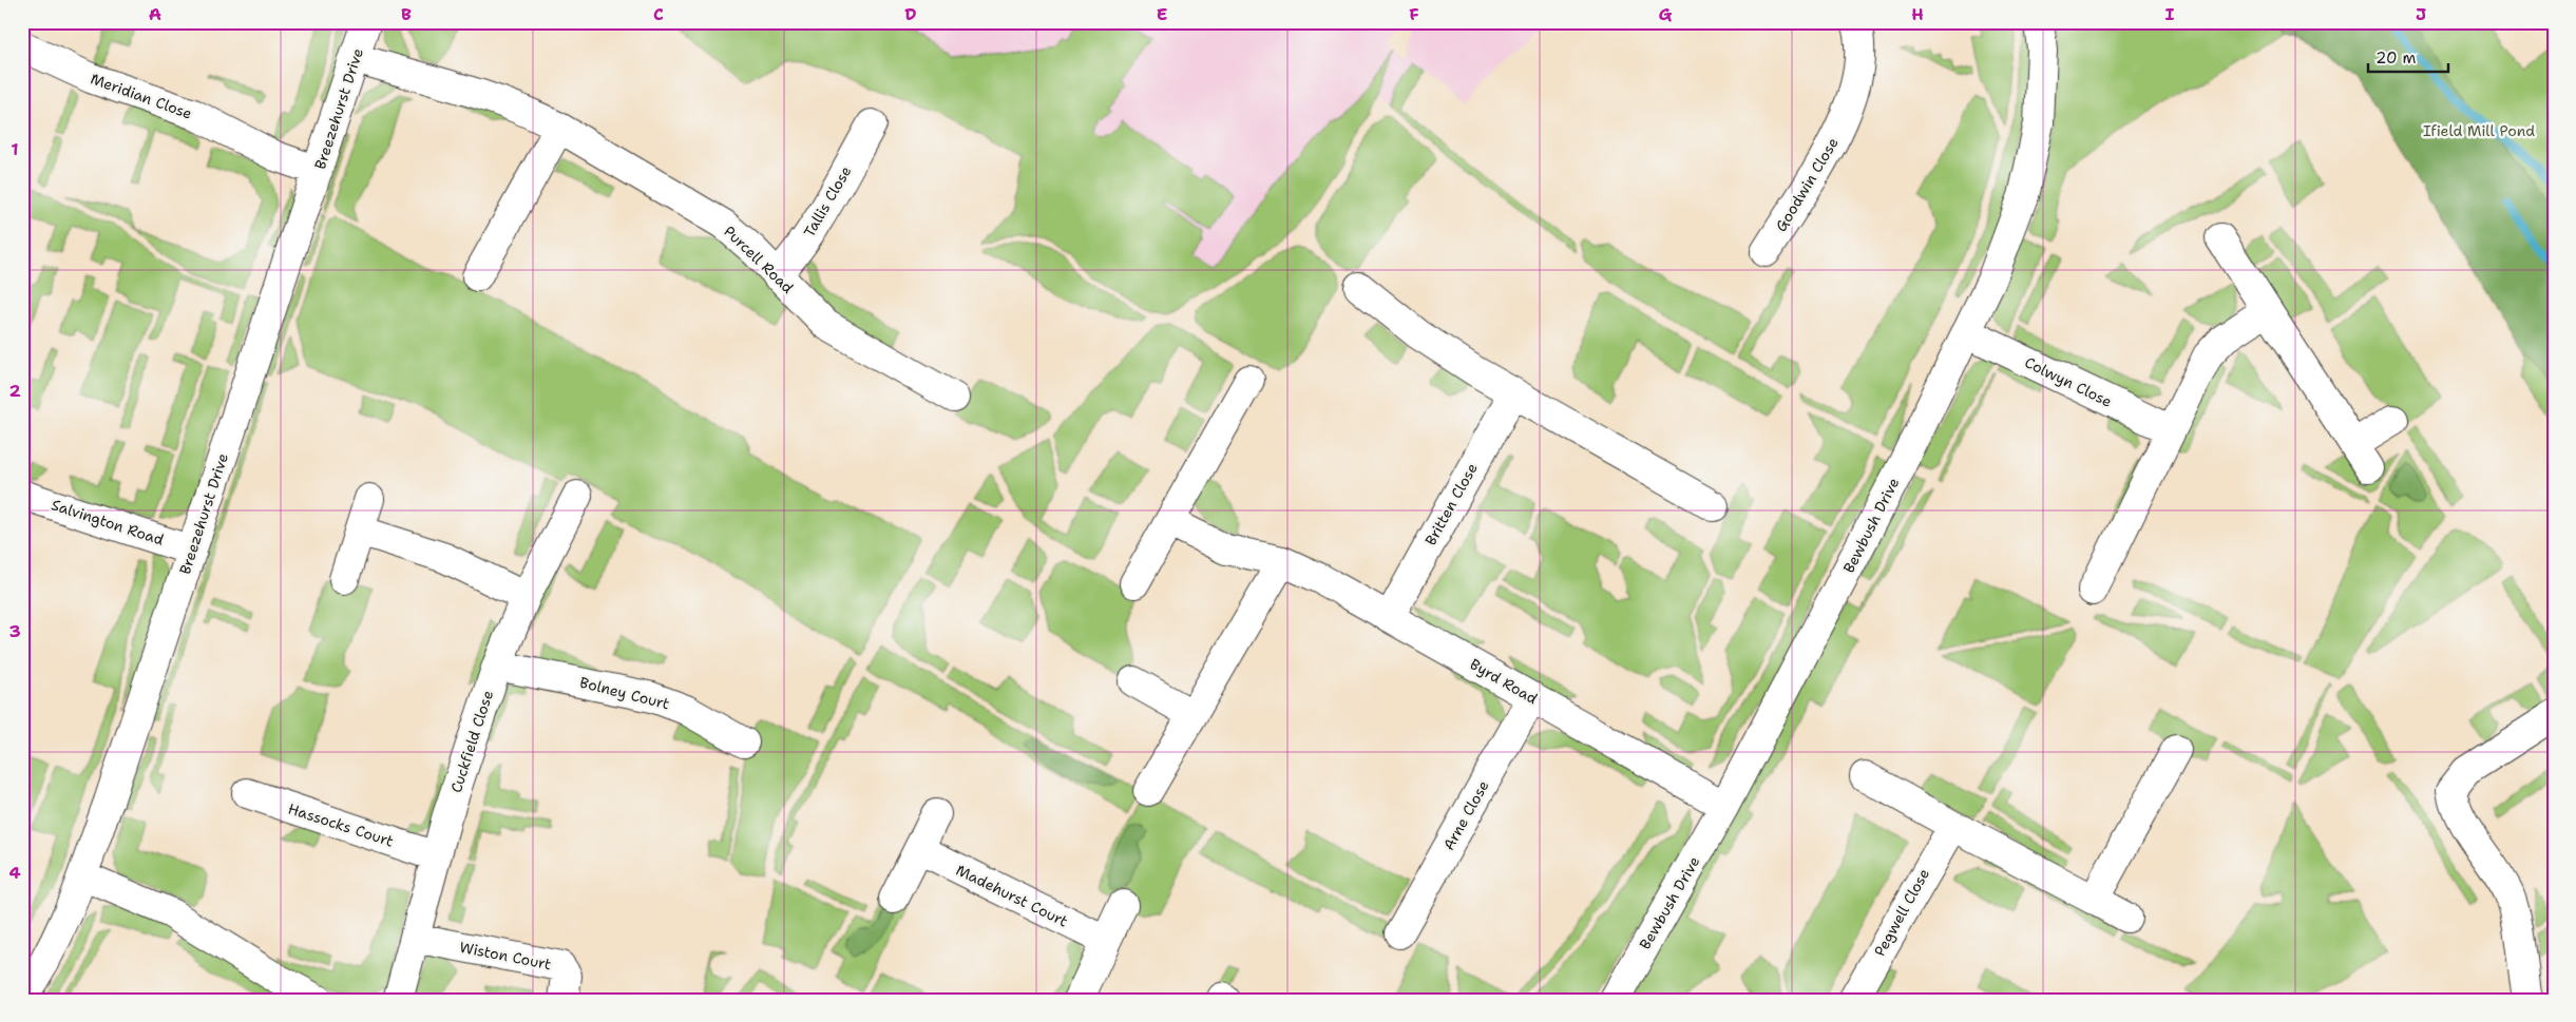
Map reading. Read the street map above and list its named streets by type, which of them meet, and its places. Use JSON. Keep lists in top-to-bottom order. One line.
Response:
{"streets":{"street":["Meridian Close","Breezehurst Drive","Goodwin Close","Tallis Close","Purcell Road","Colwyn Close","Britten Close","Salvington Road","Bewbush Drive","Byrd Road","Bolney Court","Cuckfield Close","Arne Close","Hassocks Court","Madehurst Court","Pegwell Close","Wiston Court"]},"crossings":[["Meridian Close","Breezehurst Drive"],["Breezehurst Drive","Purcell Road"],["Breezehurst Drive","Salvington Road"],["Tallis Close","Purcell Road"],["Colwyn Close","Bewbush Drive"],["Britten Close","Byrd Road"],["Bewbush Drive","Byrd Road"],["Byrd Road","Arne Close"],["Bolney Court","Cuckfield Close"],["Cuckfield Close","Hassocks Court"],["Cuckfield Close","Wiston Court"]],"parks":["Ifield Mill Pond"],"scale_bar":"20 m","grid":{"columns":["A","B","C","D","E","F","G","H","I","J"],"rows":["1","2","3","4"]}}
